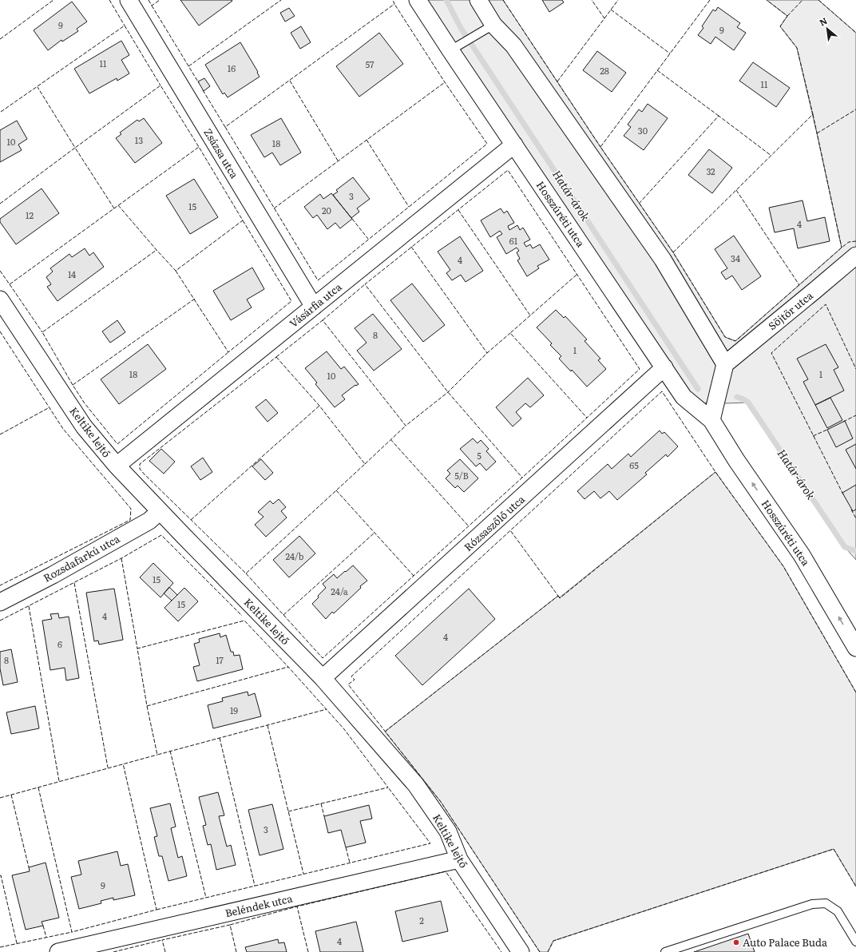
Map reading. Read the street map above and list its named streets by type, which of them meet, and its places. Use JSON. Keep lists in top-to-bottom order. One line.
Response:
{"streets":{"street":["Zsázsa utca","Hosszúréti utca","Vásárfia utca","Söjtör utca","Keltike lejtő","Rózsaszőlő utca","Rozsdafarkú utca","Beléndek utca"]},"crossings":[["Zsázsa utca","Vásárfia utca"],["Hosszúréti utca","Vásárfia utca"],["Hosszúréti utca","Rózsaszőlő utca"],["Vásárfia utca","Keltike lejtő"],["Keltike lejtő","Rózsaszőlő utca"],["Keltike lejtő","Rozsdafarkú utca"],["Keltike lejtő","Beléndek utca"]],"water":["Határ-árok"],"places":["Auto Palace Buda"],"house_numbers":["9","9","11","57","16","28","11","30","13","10","18","32","3","15","20","12","4","61","34","4","14","8","1","18","1","10","5","65","5/B","24/b","15","24/a","15","4","4","6","8","17","19","3","9","2","4"],"north":"top left"}
